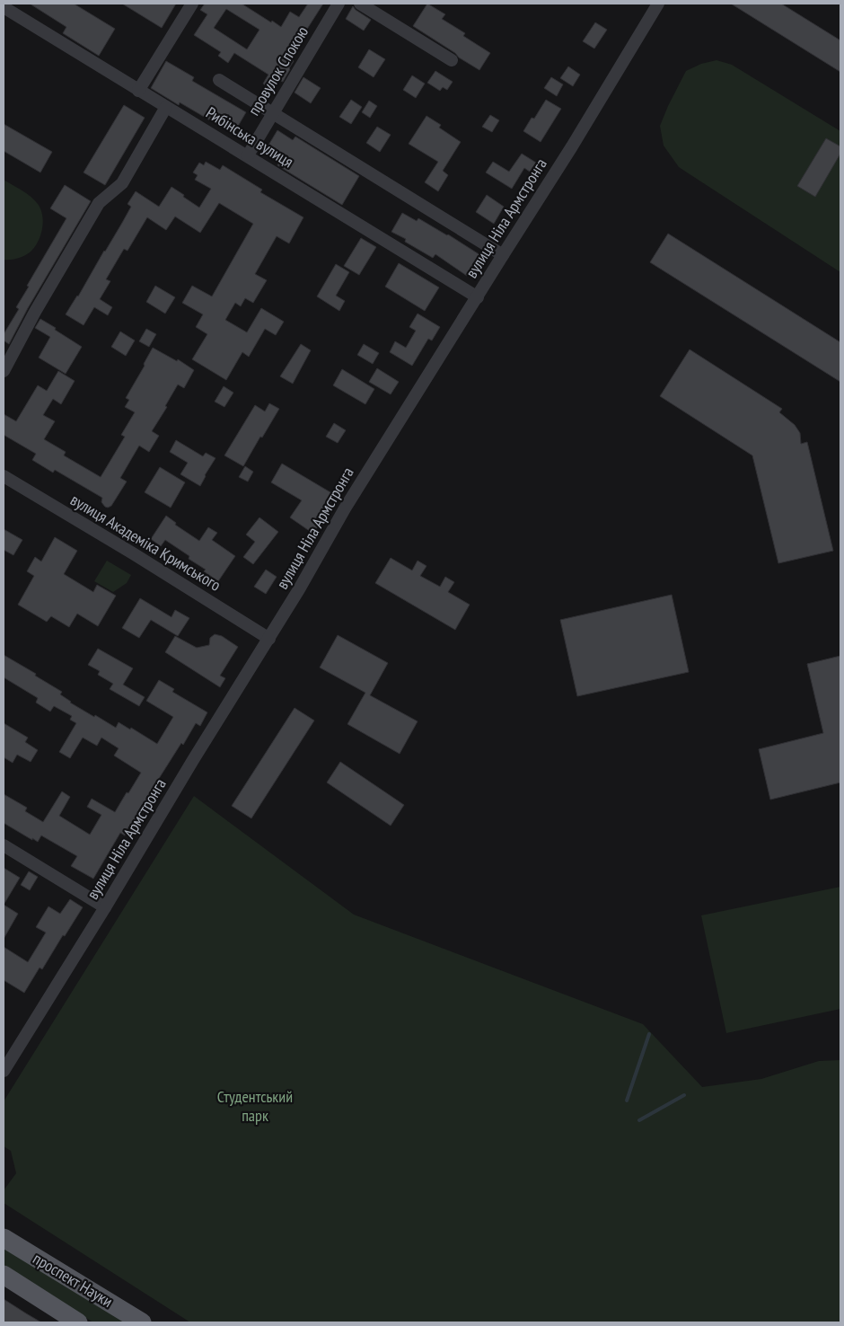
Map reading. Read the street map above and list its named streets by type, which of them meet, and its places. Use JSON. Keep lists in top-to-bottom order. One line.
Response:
{"streets":{"main road":["проспект Науки"],"street":["провулок Спокою","Рибінська вулиця","вулиця Ніла Армстронга","вулиця Академіка Кримського"]},"crossings":[["провулок Спокою","Рибінська вулиця"],["Рибінська вулиця","вулиця Ніла Армстронга"],["вулиця Ніла Армстронга","вулиця Академіка Кримського"]],"parks":["Студентський парк"]}
